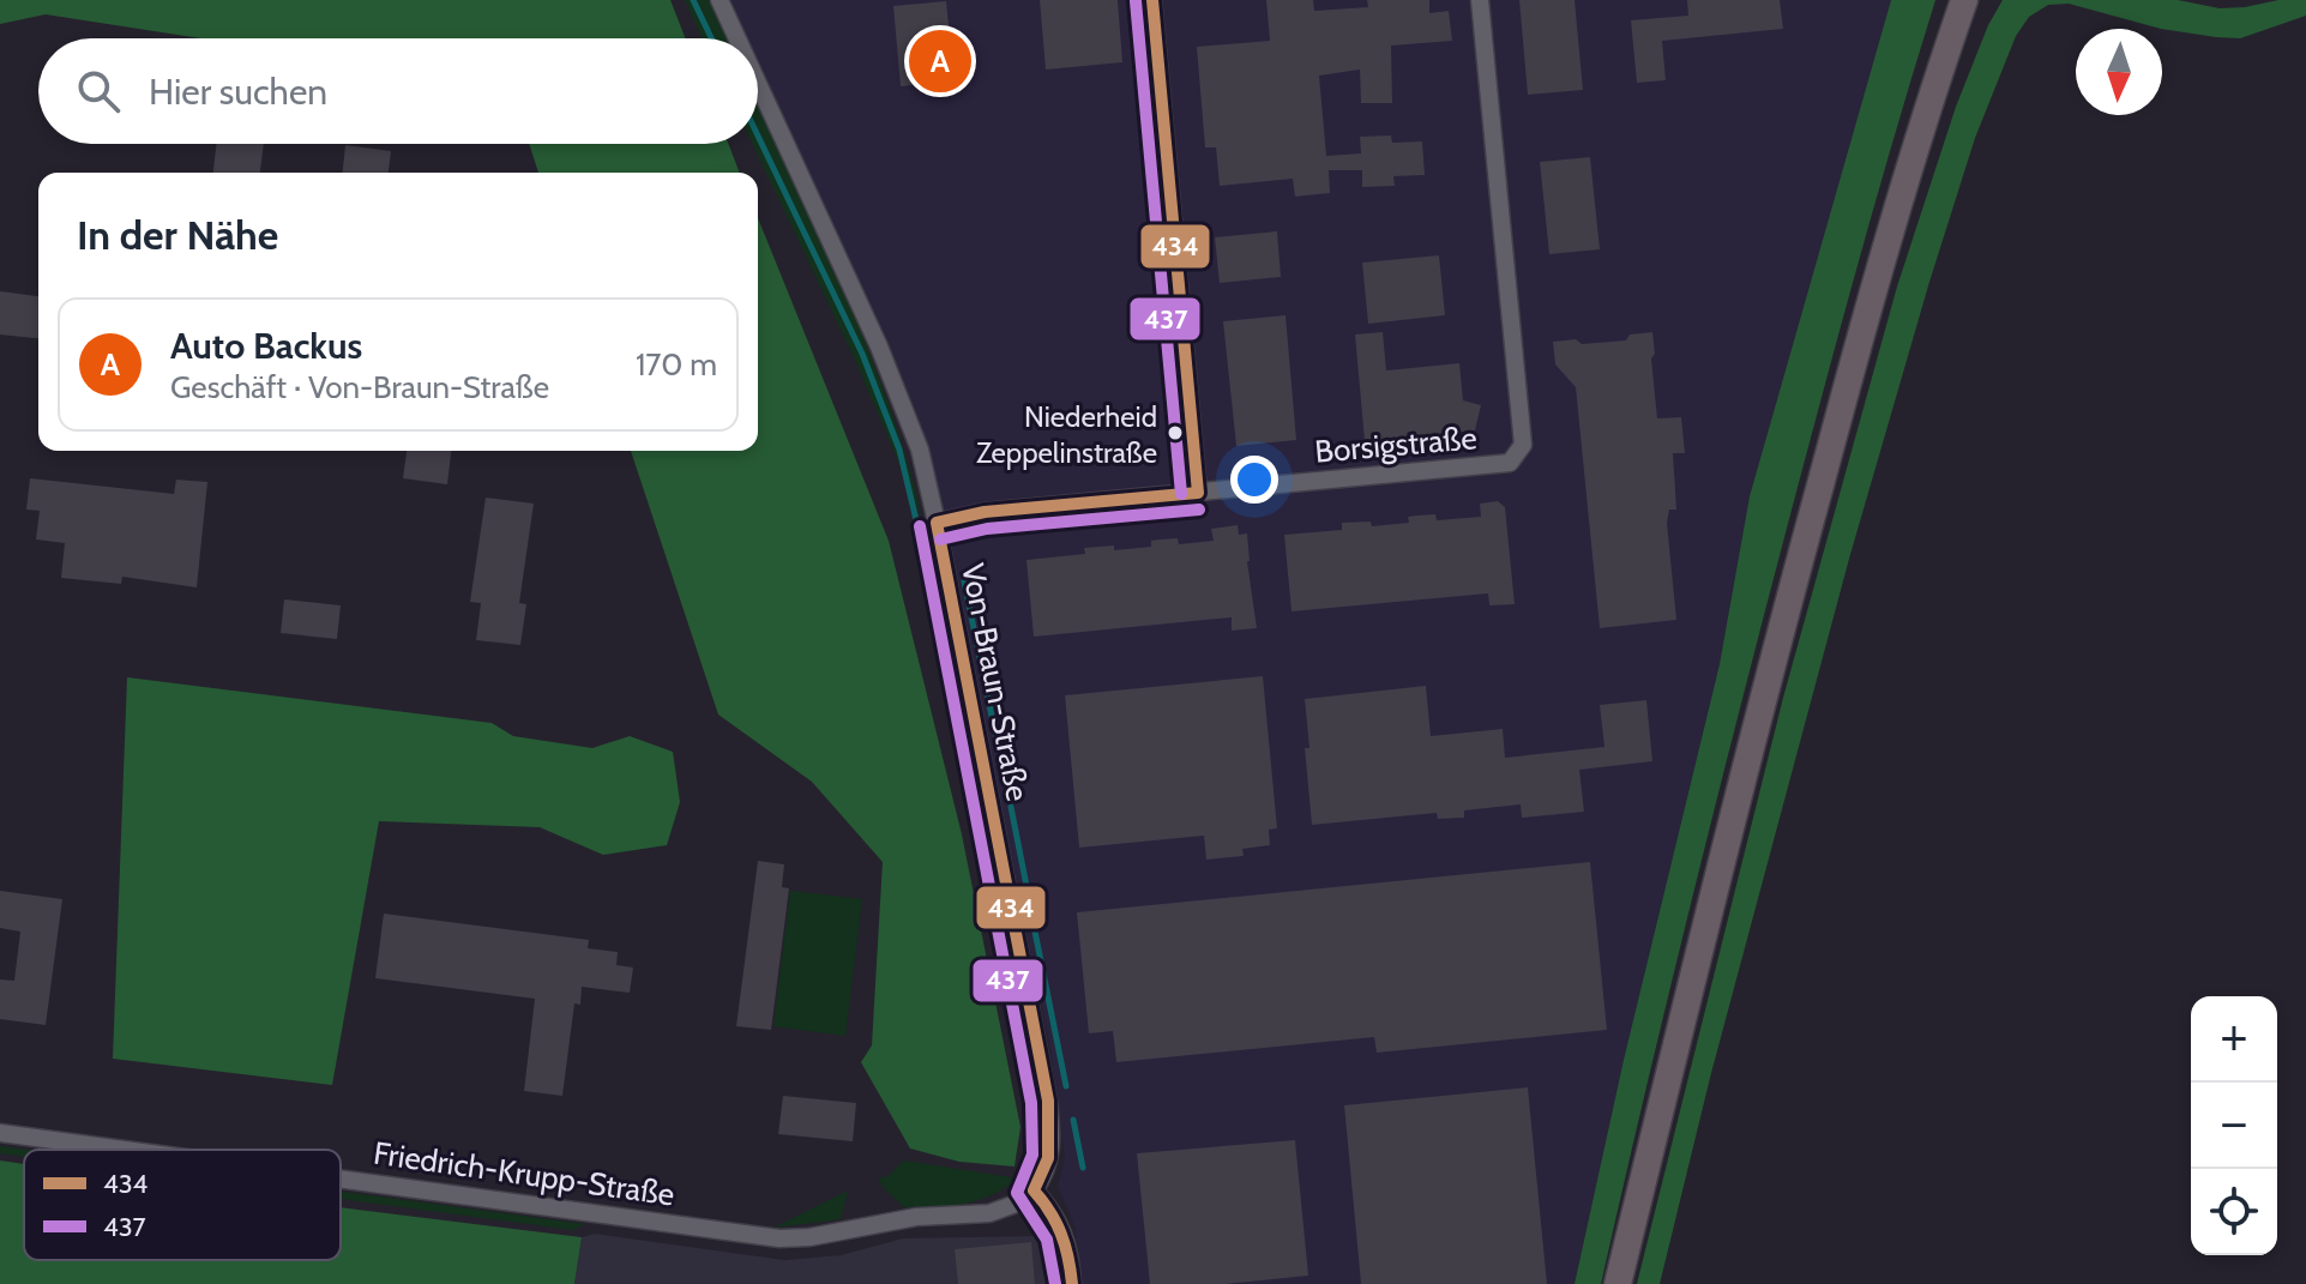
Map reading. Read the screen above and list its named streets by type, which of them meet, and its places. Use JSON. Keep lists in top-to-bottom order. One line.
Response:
{"streets":{"street":["Borsigstraße","Von-Braun-Straße","Friedrich-Krupp-Straße"]},"crossings":[["Borsigstraße","Von-Braun-Straße"],["Von-Braun-Straße","Friedrich-Krupp-Straße"]],"places":["Niederheid Zeppelinstraße"],"lines":["transit line 434","transit line 437"],"legend":["434","437"],"north":"bottom","page":{"pins":"A","search":"Hier suchen","heading":"In der Nähe","list":[{"mark":"A","name":"Auto Backus","note":"Geschäft · Von-Braun-Straße","value":"170 m"}],"map_buttons":["+","−"]}}
